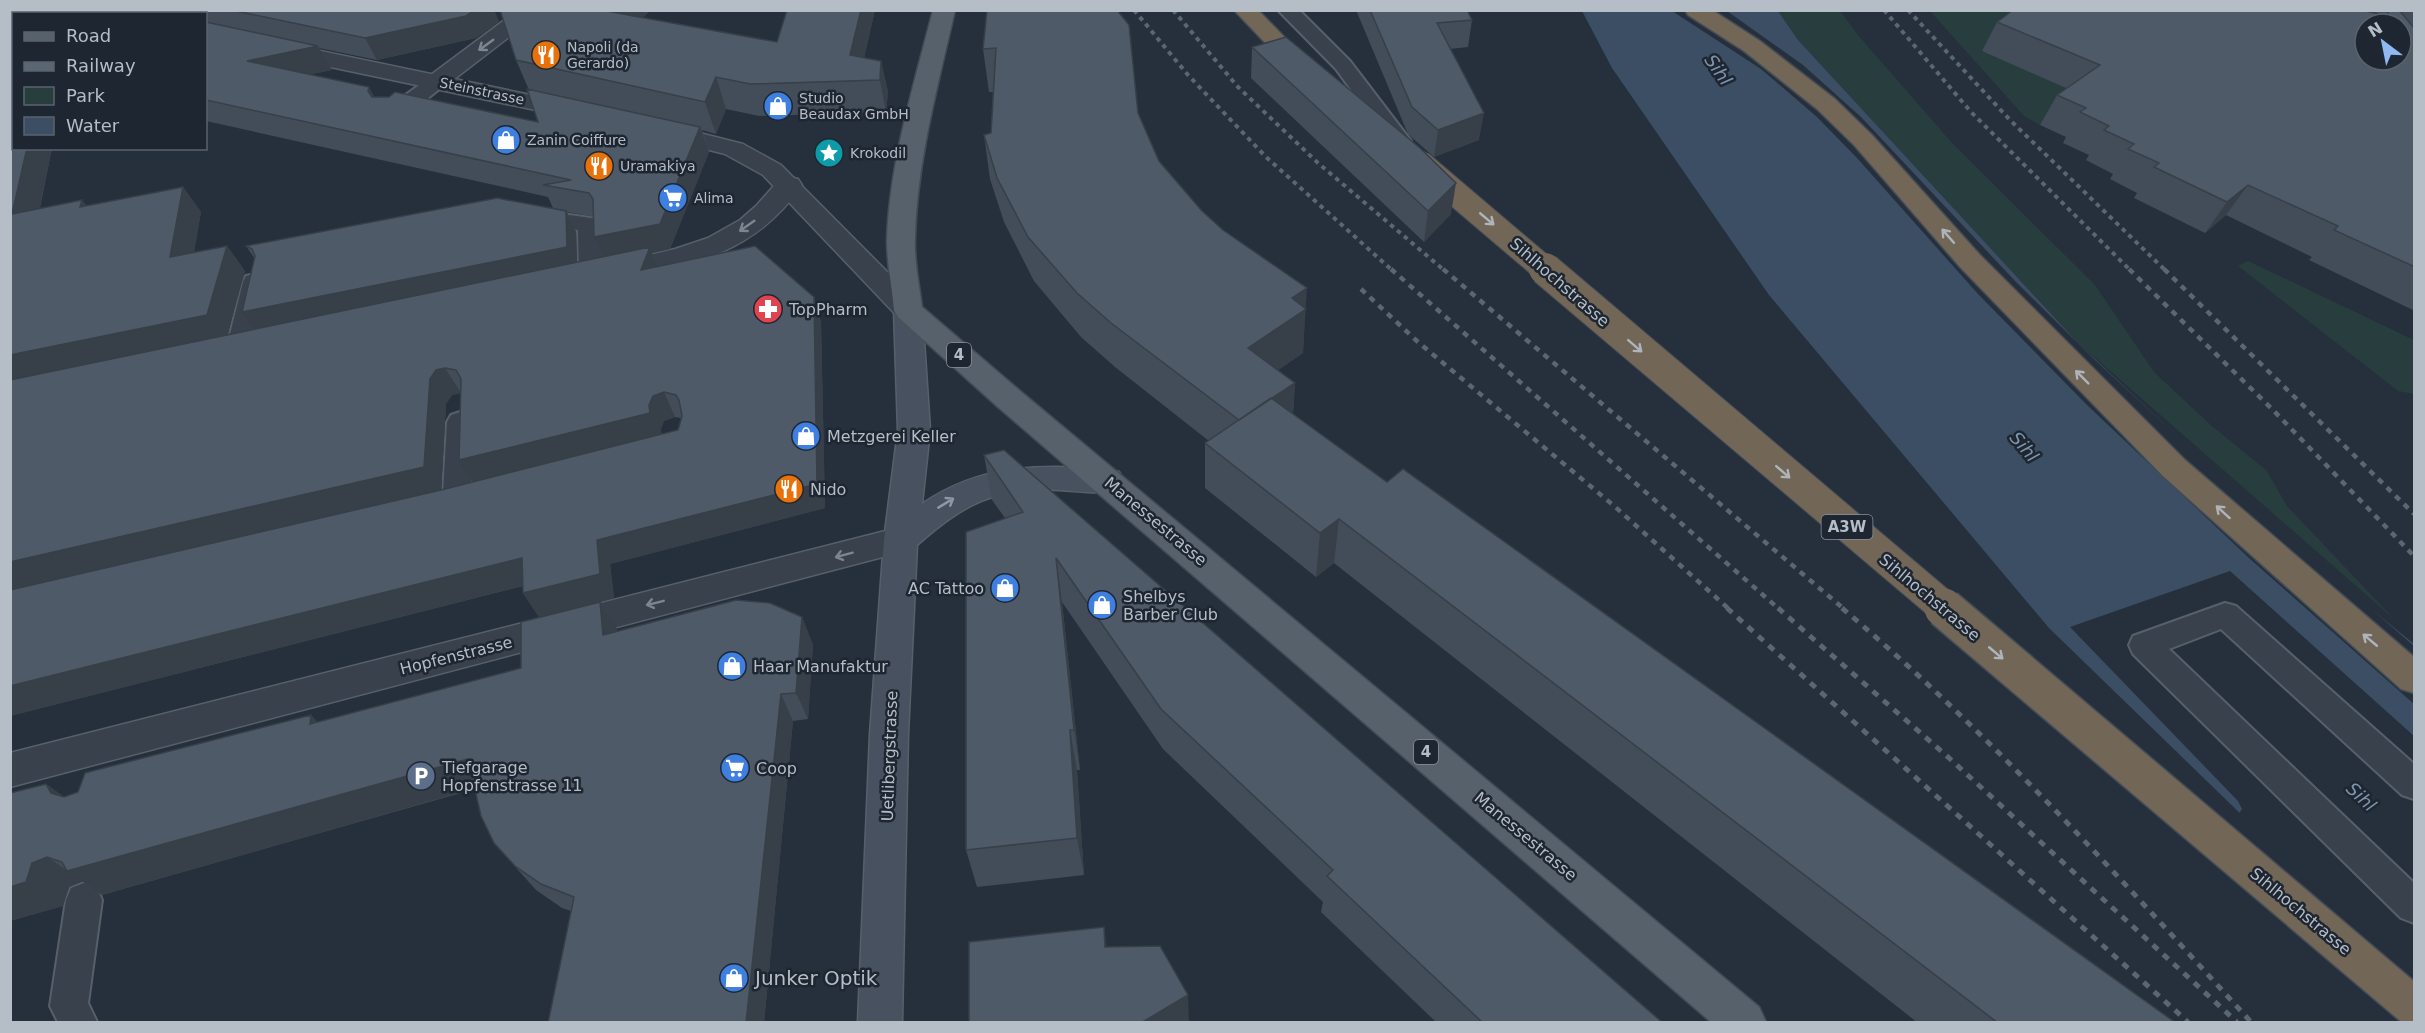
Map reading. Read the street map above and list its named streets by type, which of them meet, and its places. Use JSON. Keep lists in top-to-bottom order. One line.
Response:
{"streets":{"highway":["Sihlhochstrasse","A3W"],"main road":["4","Manessestrasse","Uetlibergstrasse"],"street":["Steinstrasse","Hopfenstrasse"]},"crossings":[["Manessestrasse","Uetlibergstrasse"],["Hopfenstrasse","Uetlibergstrasse"]],"one_way":["Hopfenstrasse"],"water":["Sihl"],"places":{"restaurant":["Napoli (da Gerardo)","Uramakiya","Nido"],"shop":["Studio Beaudax GmbH","Zanin Coiffure","Metzgerei Keller","AC Tattoo","Shelbys Barber Club","Haar Manufaktur","Junker Optik"],"place":["Krokodil"],"supermarket":["Alima","Coop"],"pharmacy":["TopPharm"],"parking":["Tiefgarage Hopfenstrasse 11"]},"legend":["Road","Railway","Park","Water"],"north":"top left"}
